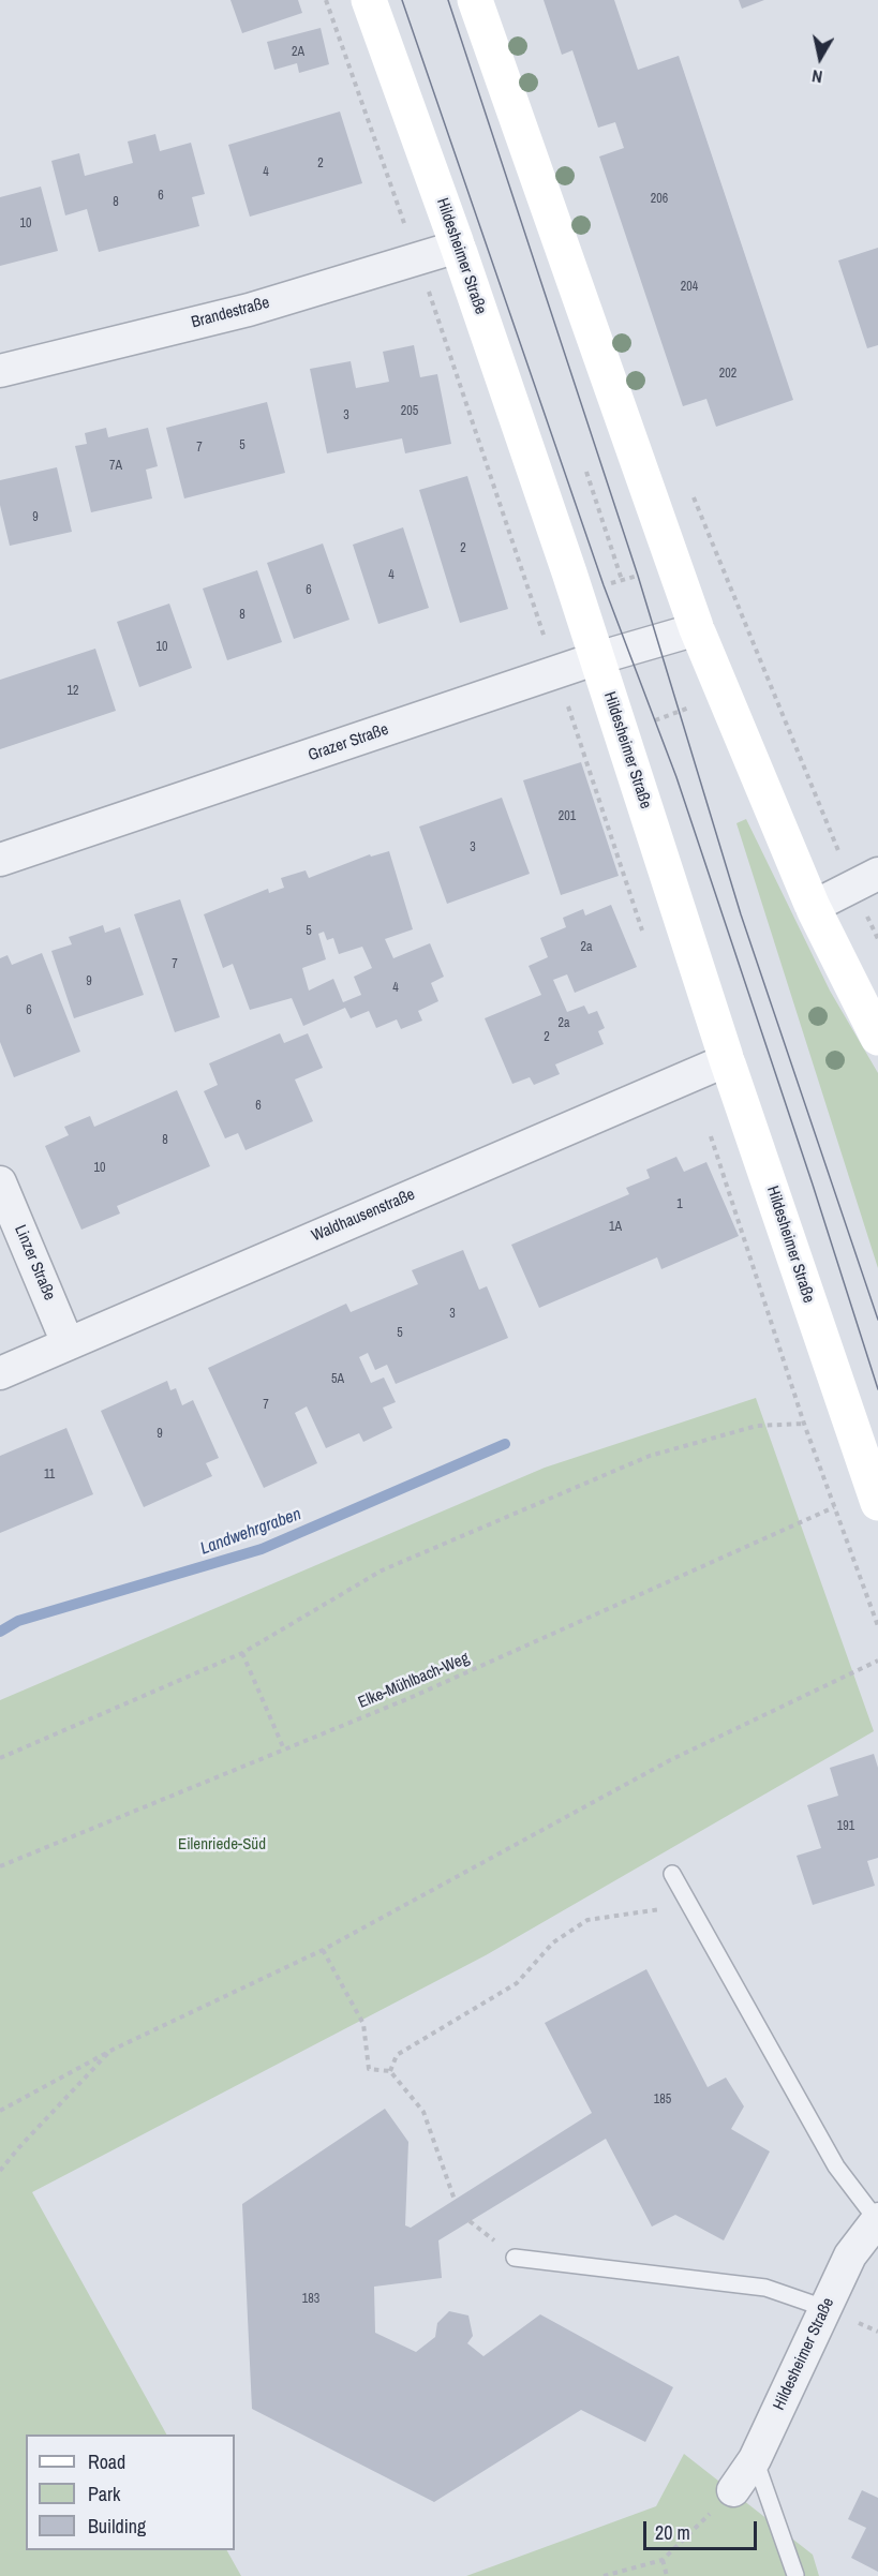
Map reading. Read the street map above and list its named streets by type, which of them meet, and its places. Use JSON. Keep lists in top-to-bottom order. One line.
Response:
{"streets":{"main road":["Hildesheimer Straße"],"street":["Brandestraße","Grazer Straße","Waldhausenstraße","Linzer Straße"],"path":["Elke-Mühlbach-Weg"]},"crossings":[["Hildesheimer Straße","Brandestraße"],["Hildesheimer Straße","Grazer Straße"],["Hildesheimer Straße","Waldhausenstraße"],["Waldhausenstraße","Linzer Straße"]],"water":["Landwehrgraben"],"parks":["Eilenriede-Süd"],"house_numbers":["2A","2","4","6","206","8","10","204","202","205","3","5","7","7A","9","2","4","6","8","10","12","201","3","5","2a","7","9","4","6","2a","2","6","8","10","1","1A","3","5","5A","7","9","11","191","185","183"],"legend":["Road","Park","Building"],"scale_bar":"20 m","north":"bottom"}
